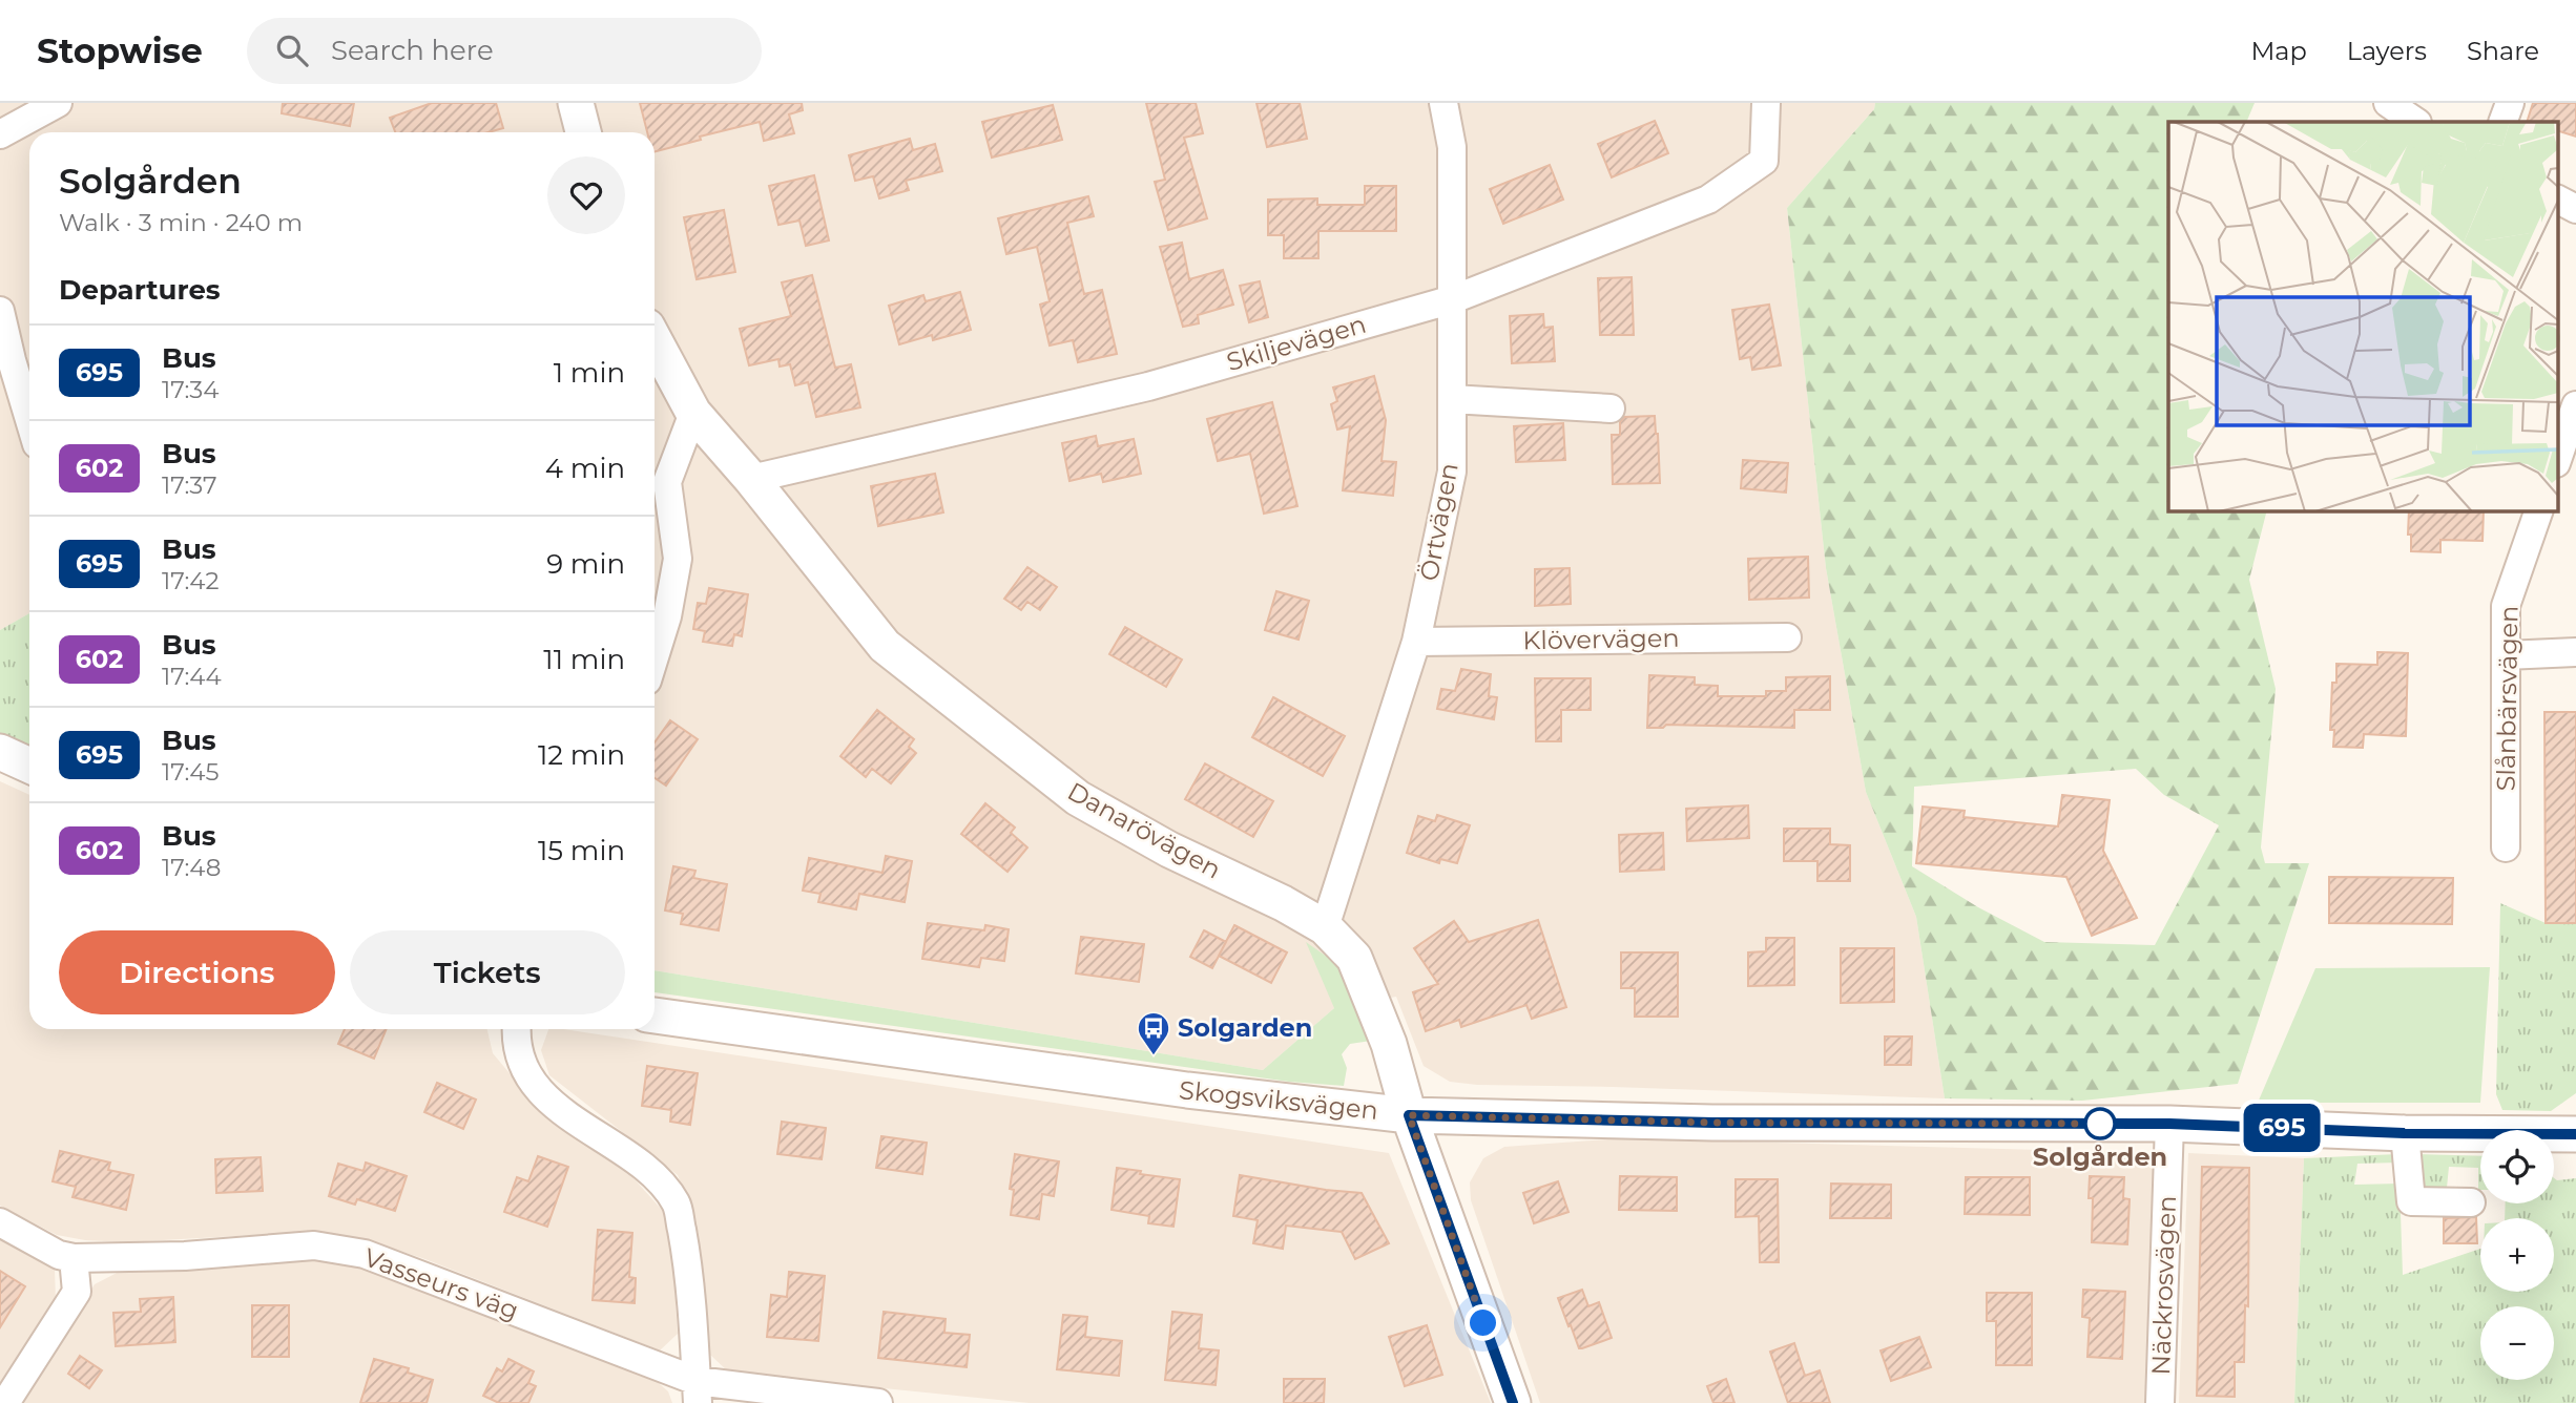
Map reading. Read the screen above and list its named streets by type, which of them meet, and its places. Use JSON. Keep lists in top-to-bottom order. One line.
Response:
{"streets":{"street":["Skiljevägen","Örtvägen","Klövervägen","Slånbärsvägen","Danarövägen","Skogsviksvägen","Vasseurs väg","Näckrosvägen"]},"crossings":[["Skiljevägen","Örtvägen"],["Skiljevägen","Danarövägen"],["Örtvägen","Klövervägen"],["Örtvägen","Danarövägen"],["Danarövägen","Skogsviksvägen"],["Skogsviksvägen","Näckrosvägen"]],"places":{"bus stop":["Solgarden"],"other":["Solgården"]},"lines":["bus line 695"],"page":{"header":"Stopwise","search":"Search here","nav":["Map","Layers","Share"],"on_map":"695","heading":[["Solgården","Walk · 3 min · 240 m"],"Departures"],"list":[{"mark":"695","name":"Bus","note":"17:34","value":"1 min"},{"mark":"602","name":"Bus","note":"17:37","value":"4 min"},{"mark":"695","name":"Bus","note":"17:42","value":"9 min"},{"mark":"602","name":"Bus","note":"17:44","value":"11 min"},{"mark":"695","name":"Bus","note":"17:45","value":"12 min"},{"mark":"602","name":"Bus","note":"17:48","value":"15 min"}],"buttons":["Directions","Tickets"],"map_buttons":["+","−"]}}
